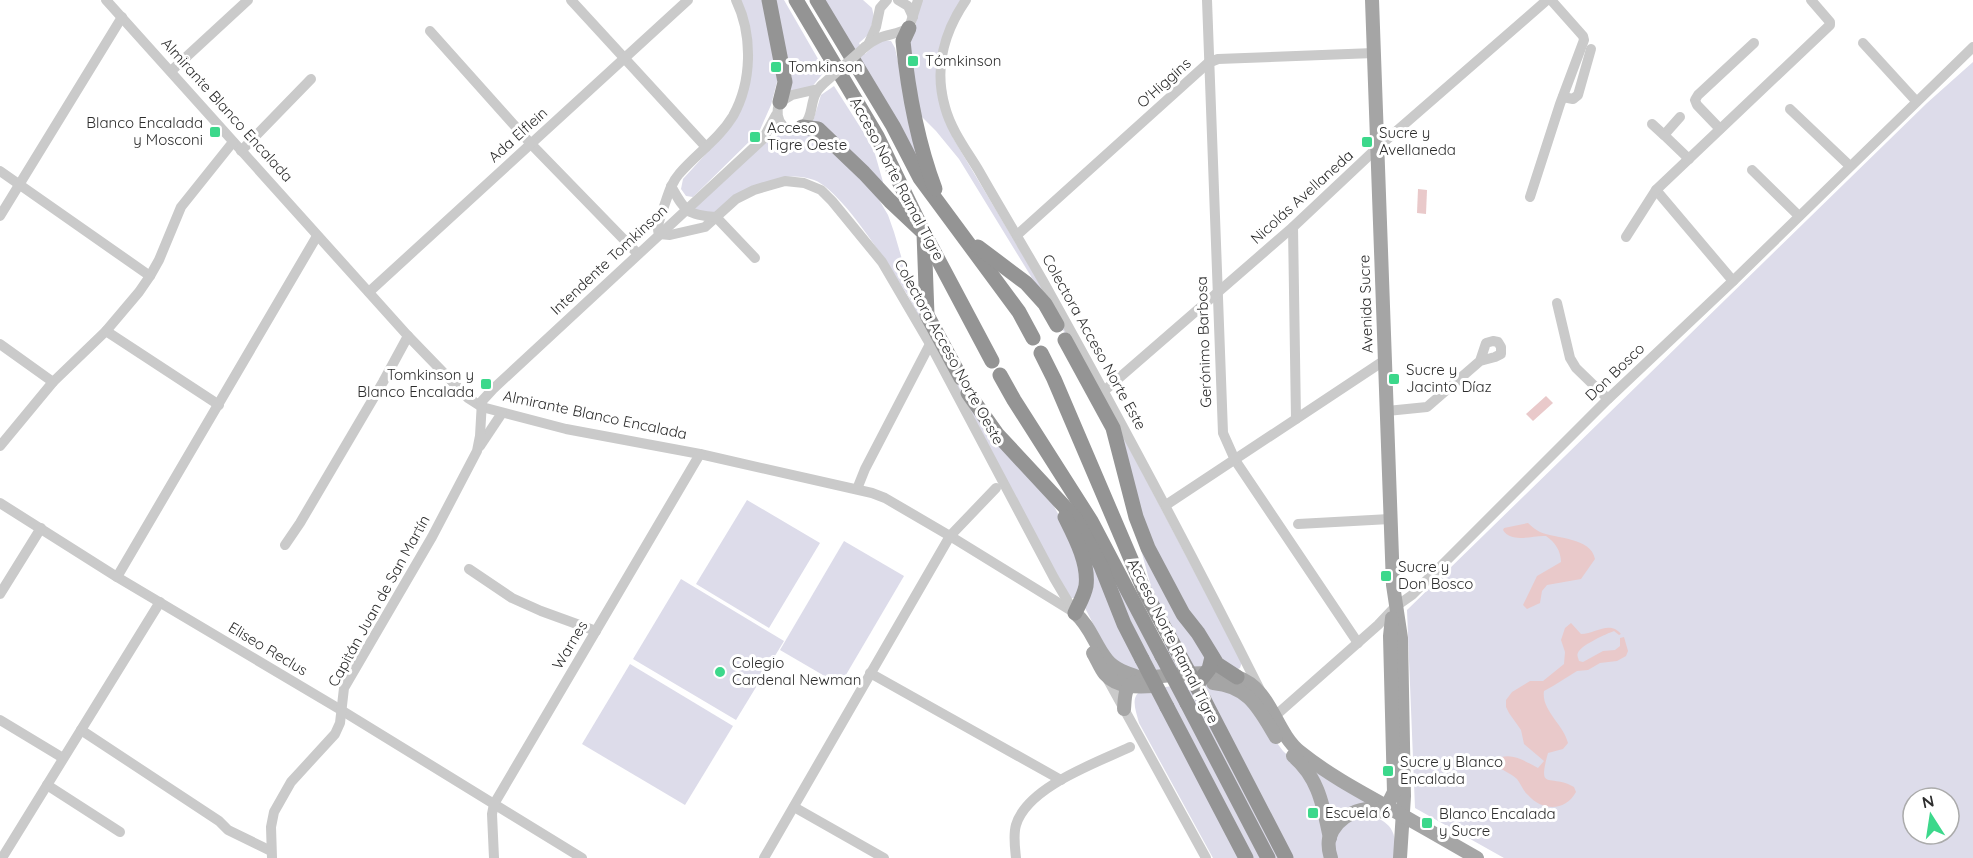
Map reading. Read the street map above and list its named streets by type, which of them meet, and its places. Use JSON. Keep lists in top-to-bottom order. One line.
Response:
{"streets":{"highway":["Acceso Norte Ramal Tigre"],"main road":["Almirante Blanco Encalada","Avenida Sucre"],"street":["O'Higgins","Ada Elflein","Nicolás Avellaneda","Intendente Tomkinson","Colectora Acceso Norte Este","Gerónimo Barbosa","Colectora Acceso Norte Oeste","Don Bosco","Capitán Juan de San Martín","Warnes","Eliseo Reclus"]},"crossings":[["O'Higgins","Avenida Sucre"],["O'Higgins","Colectora Acceso Norte Este"],["O'Higgins","Gerónimo Barbosa"],["Almirante Blanco Encalada","Ada Elflein"],["Almirante Blanco Encalada","Acceso Norte Ramal Tigre"],["Almirante Blanco Encalada","Intendente Tomkinson"],["Almirante Blanco Encalada","Avenida Sucre"],["Almirante Blanco Encalada","Colectora Acceso Norte Este"],["Almirante Blanco Encalada","Colectora Acceso Norte Oeste"],["Almirante Blanco Encalada","Don Bosco"],["Almirante Blanco Encalada","Capitán Juan de San Martín"],["Almirante Blanco Encalada","Warnes"],["Nicolás Avellaneda","Avenida Sucre"],["Nicolás Avellaneda","Colectora Acceso Norte Este"],["Nicolás Avellaneda","Gerónimo Barbosa"],["Intendente Tomkinson","Colectora Acceso Norte Oeste"],["Intendente Tomkinson","Capitán Juan de San Martín"],["Avenida Sucre","Don Bosco"],["Gerónimo Barbosa","Don Bosco"],["Capitán Juan de San Martín","Eliseo Reclus"],["Warnes","Eliseo Reclus"]],"places":{"transit":["Tómkinson","Tomkinson","Blanco Encalada y Mosconi","Acceso Tigre Oeste","Sucre y Avellaneda","Sucre y Jacinto Díaz","Tomkinson y Blanco Encalada","Sucre y Don Bosco","Sucre y Blanco Encalada","Escuela 6","Blanco Encalada y Sucre"],"other":["Colegio Cardenal Newman"]},"north":"top"}
